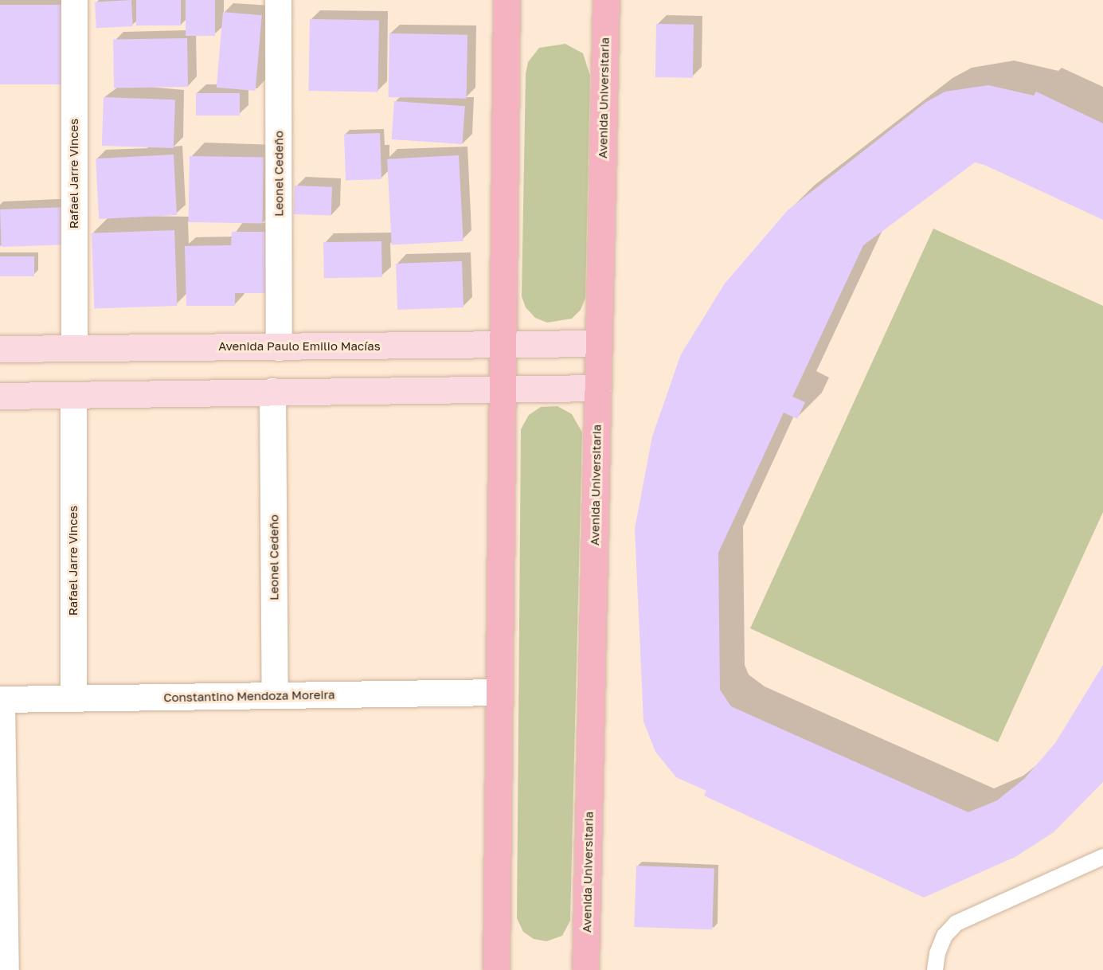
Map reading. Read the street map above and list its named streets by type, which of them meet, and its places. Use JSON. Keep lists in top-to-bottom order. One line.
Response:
{"streets":{"main road":["Avenida Universitaria","Avenida Paulo Emilio Macías"],"street":["Rafael Jarre Vinces","Leonel Cedeño","Constantino Mendoza Moreira"]},"crossings":[["Avenida Universitaria","Avenida Paulo Emilio Macías"],["Rafael Jarre Vinces","Avenida Paulo Emilio Macías"],["Rafael Jarre Vinces","Constantino Mendoza Moreira"],["Leonel Cedeño","Avenida Paulo Emilio Macías"],["Leonel Cedeño","Constantino Mendoza Moreira"]]}
